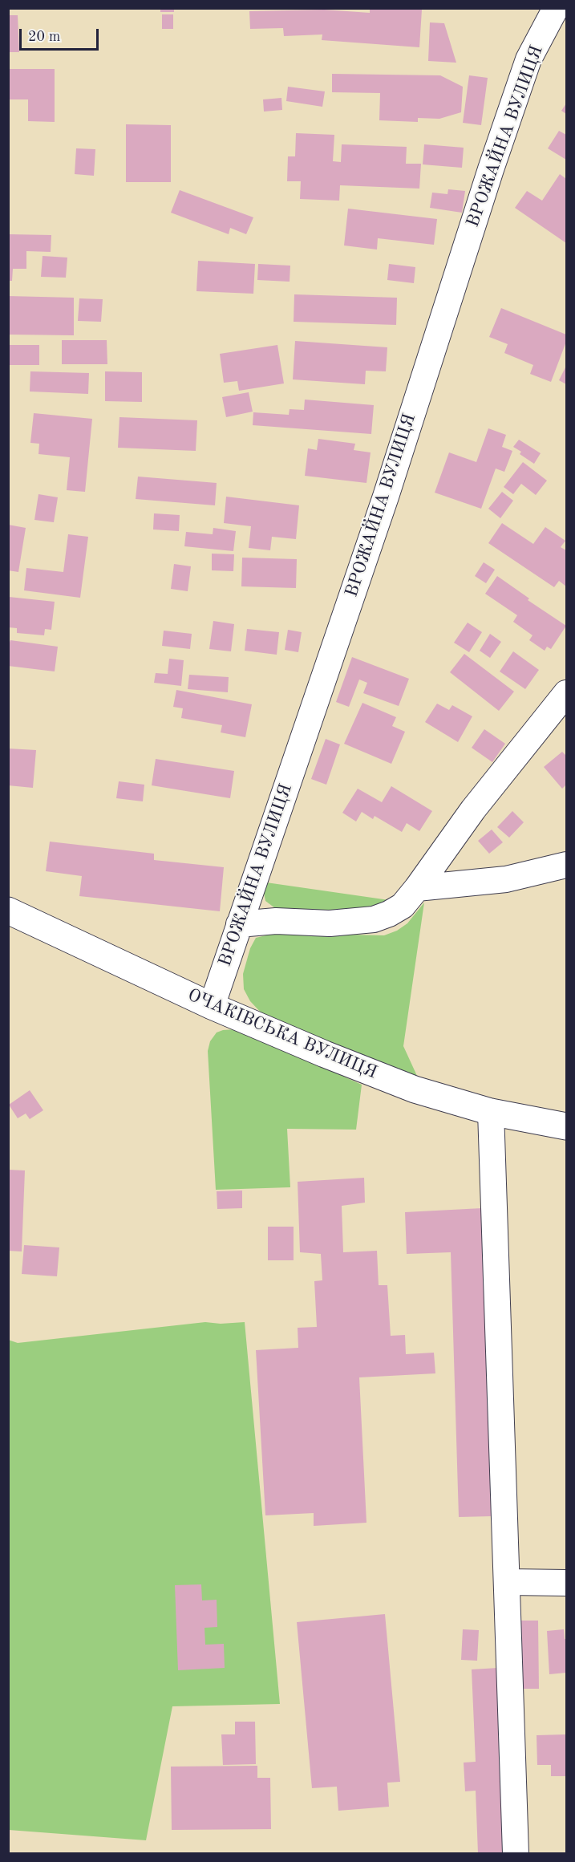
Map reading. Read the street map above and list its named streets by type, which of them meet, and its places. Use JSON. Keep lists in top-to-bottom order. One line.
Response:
{"streets":{"street":["ВРОЖАЙНА ВУЛИЦЯ","ОЧАКІВСЬКА ВУЛИЦЯ"]},"crossings":[["ВРОЖАЙНА ВУЛИЦЯ","ОЧАКІВСЬКА ВУЛИЦЯ"]],"scale_bar":"20 m"}
